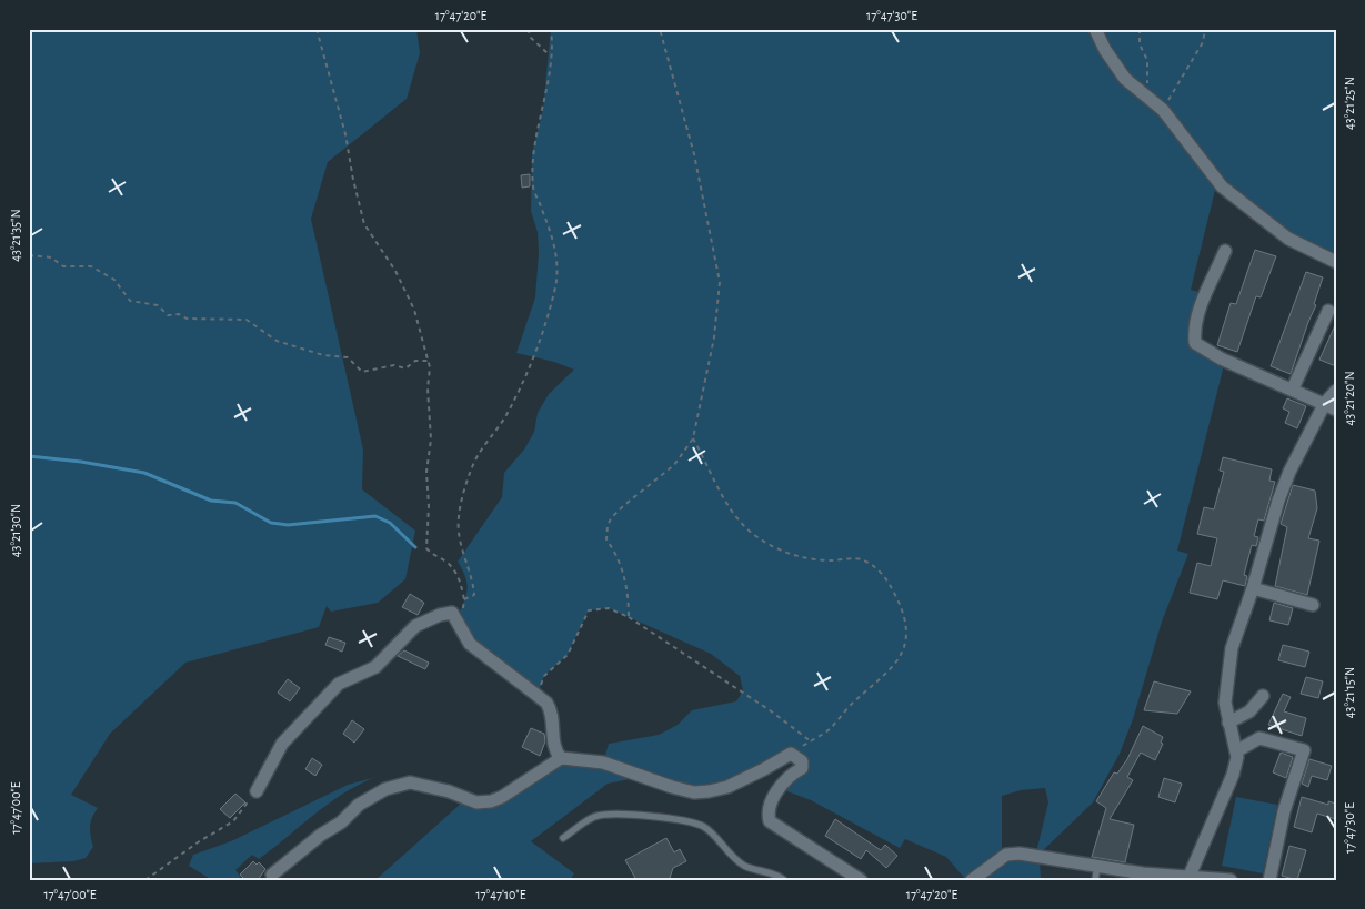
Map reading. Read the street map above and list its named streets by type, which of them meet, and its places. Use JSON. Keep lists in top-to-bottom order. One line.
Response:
{"coordinates":["17°47'20\"E","17°47'30\"E","43°21'25\"N","43°21'35\"N","43°21'20\"N","43°21'30\"N","43°21'15\"N","17°47'00\"E","17°47'10\"E"]}
